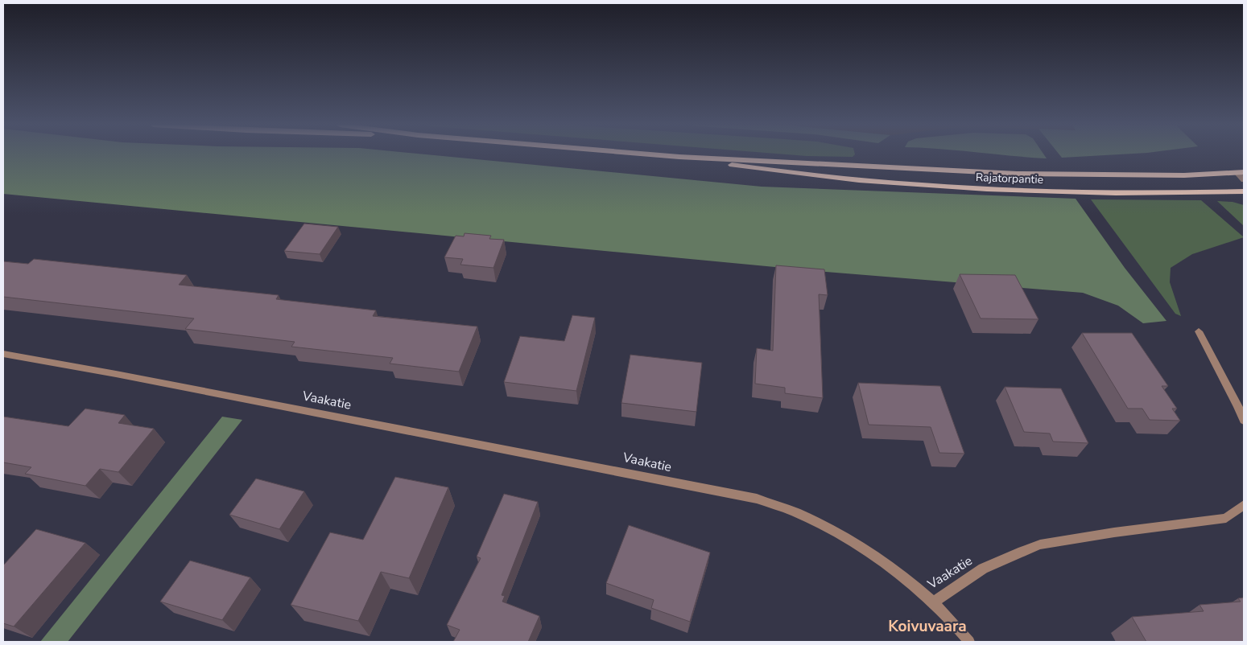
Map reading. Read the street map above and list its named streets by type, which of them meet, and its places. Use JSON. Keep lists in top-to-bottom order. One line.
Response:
{"streets":{"main road":["Rajatorpantie"],"street":["Vaakatie"]},"districts":["Koivuvaara"]}
